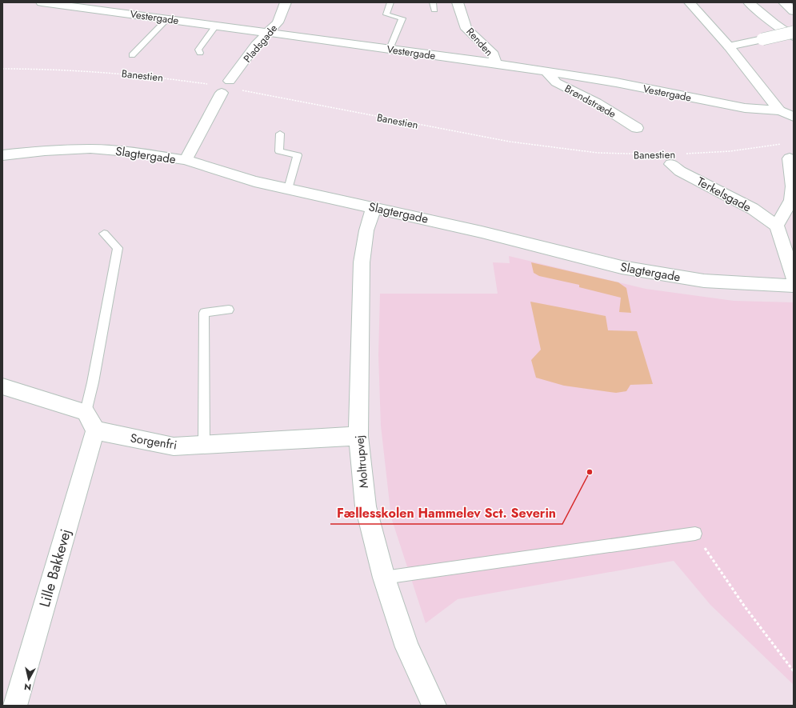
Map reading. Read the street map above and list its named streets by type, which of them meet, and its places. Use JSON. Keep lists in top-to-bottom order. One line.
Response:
{"streets":{"street":["Vestergade","Renden","Pladsgade","Brøndstræde","Slagtergade","Terkelsgade","Sorgenfri","Moltrupvej","Lille Bakkevej"],"path":["Banestien"]},"crossings":[["Vestergade","Renden"],["Vestergade","Pladsgade"],["Vestergade","Brøndstræde"],["Banestien","Terkelsgade"],["Slagtergade","Moltrupvej"],["Sorgenfri","Moltrupvej"],["Sorgenfri","Lille Bakkevej"]],"places":["Fællesskolen Hammelev Sct. Severin"],"north":"bottom"}
